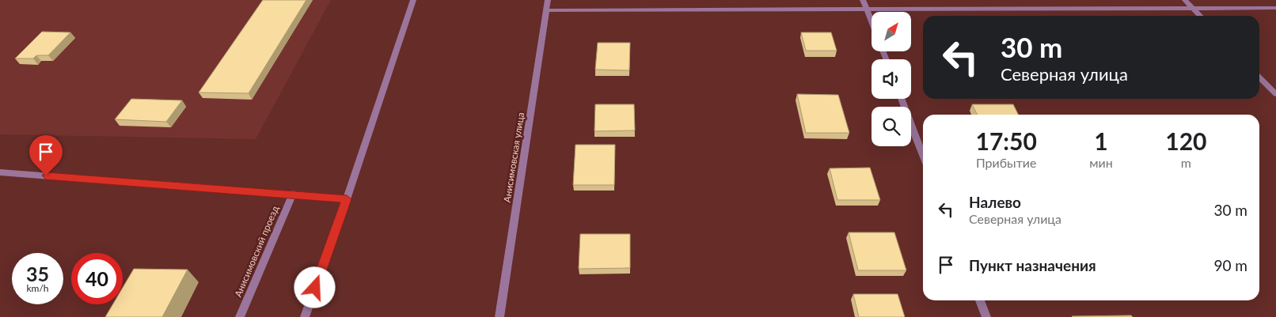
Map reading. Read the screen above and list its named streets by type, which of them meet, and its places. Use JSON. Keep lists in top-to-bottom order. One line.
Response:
{"streets":{"street":["Анисимовская улица","Анисимовский проезд"]},"north":"top right","page":{"turn":["30 m","Северная улица"],"eta":["17:50","Прибытие","1","мин","120","m"],"list":[{"name":"Налево","note":"Северная улица","value":"30 m"},{"name":"Пункт назначения","value":"90 m"}],"speed":"35 km/h","limit":"40"}}
